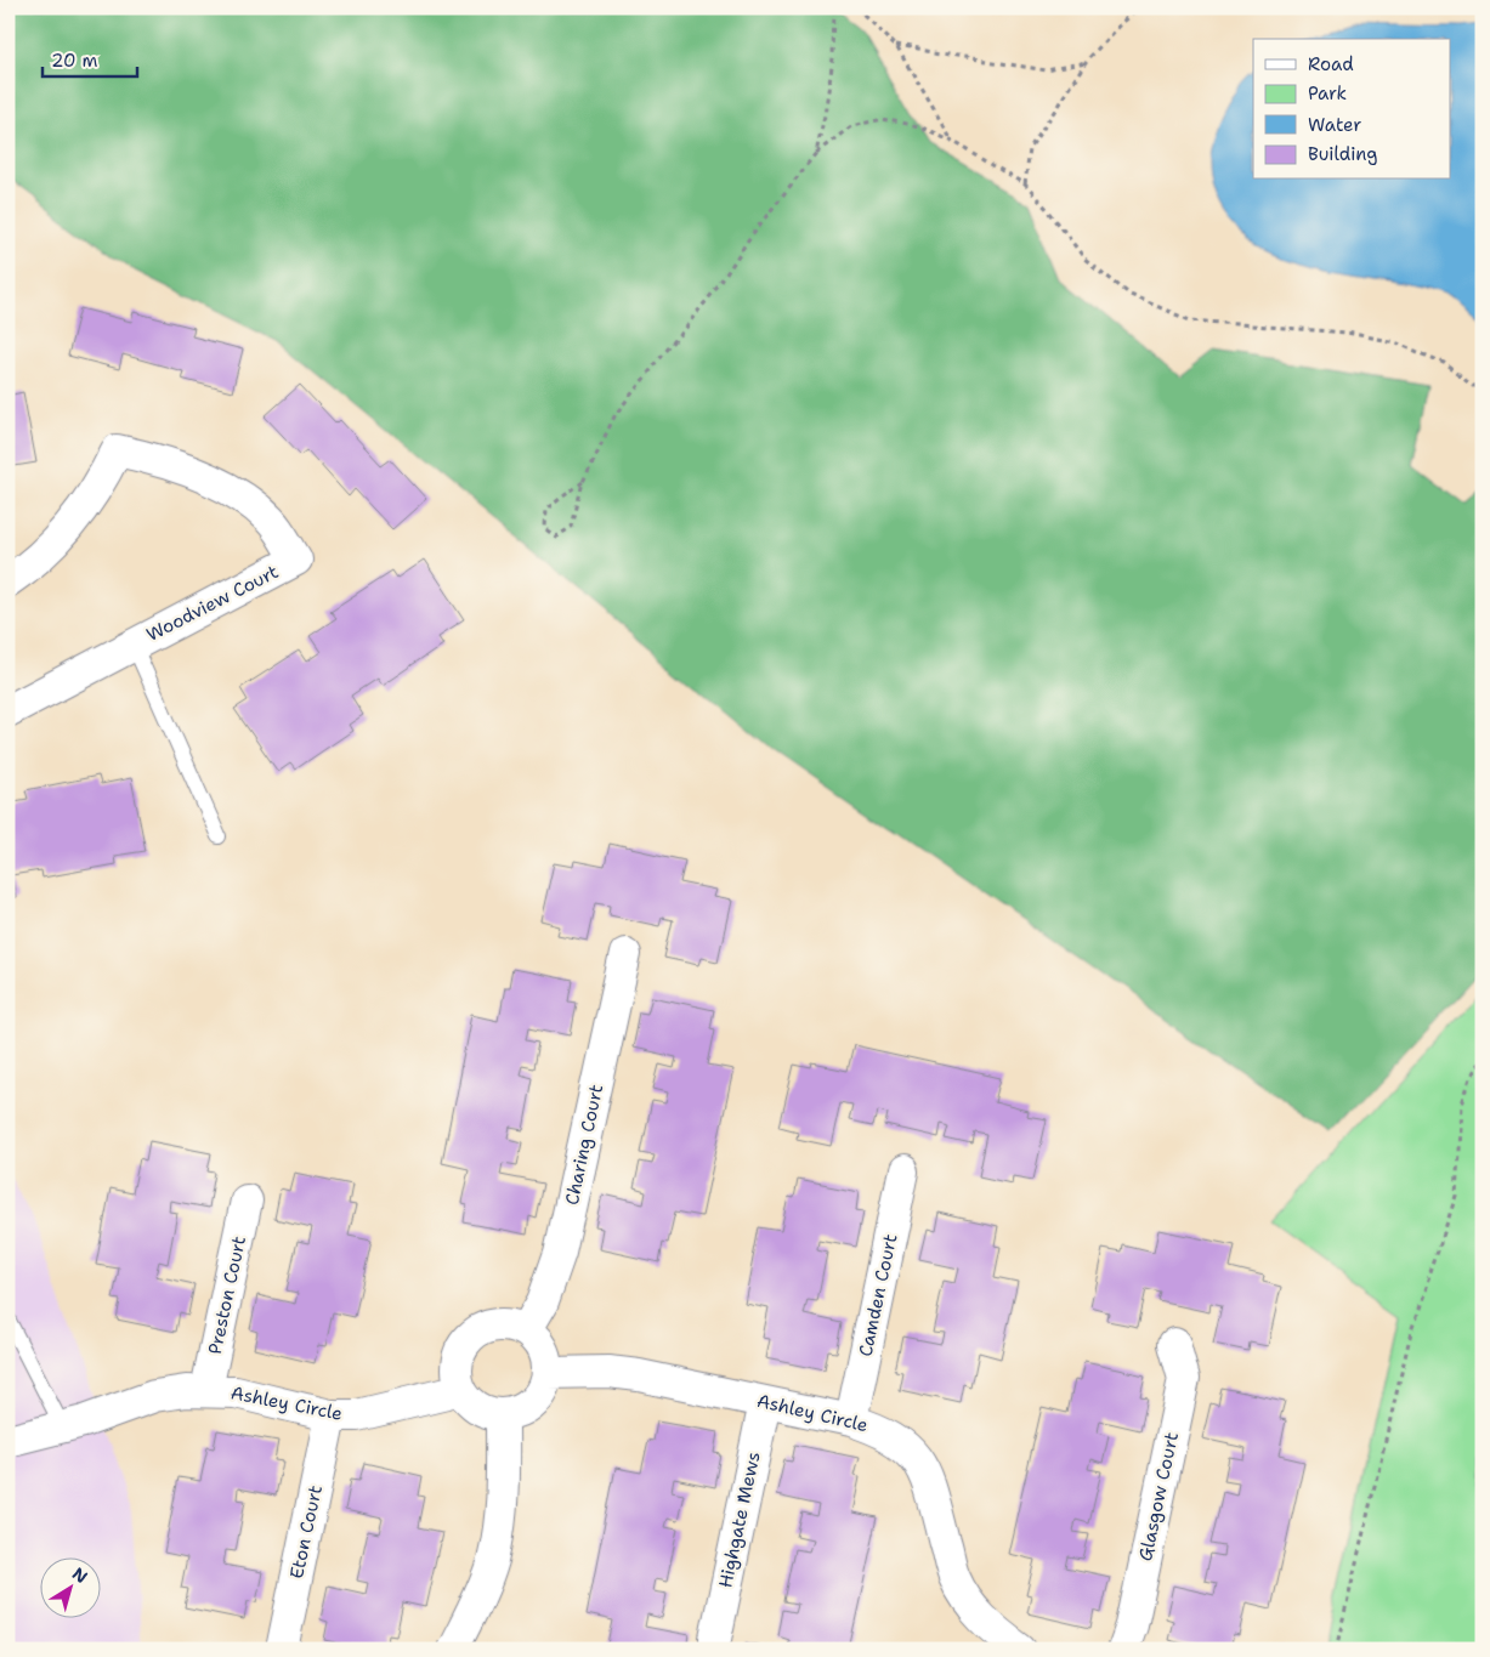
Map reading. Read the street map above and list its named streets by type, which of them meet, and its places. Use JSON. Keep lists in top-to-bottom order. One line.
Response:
{"streets":{"street":["Woodview Court","Charing Court","Preston Court","Camden Court","Ashley Circle","Glasgow Court","Highgate Mews","Eton Court"]},"crossings":[["Charing Court","Ashley Circle"],["Preston Court","Ashley Circle"],["Camden Court","Ashley Circle"],["Ashley Circle","Highgate Mews"],["Ashley Circle","Eton Court"]],"legend":["Road","Park","Water","Building"],"scale_bar":"20 m","north":"top right"}
